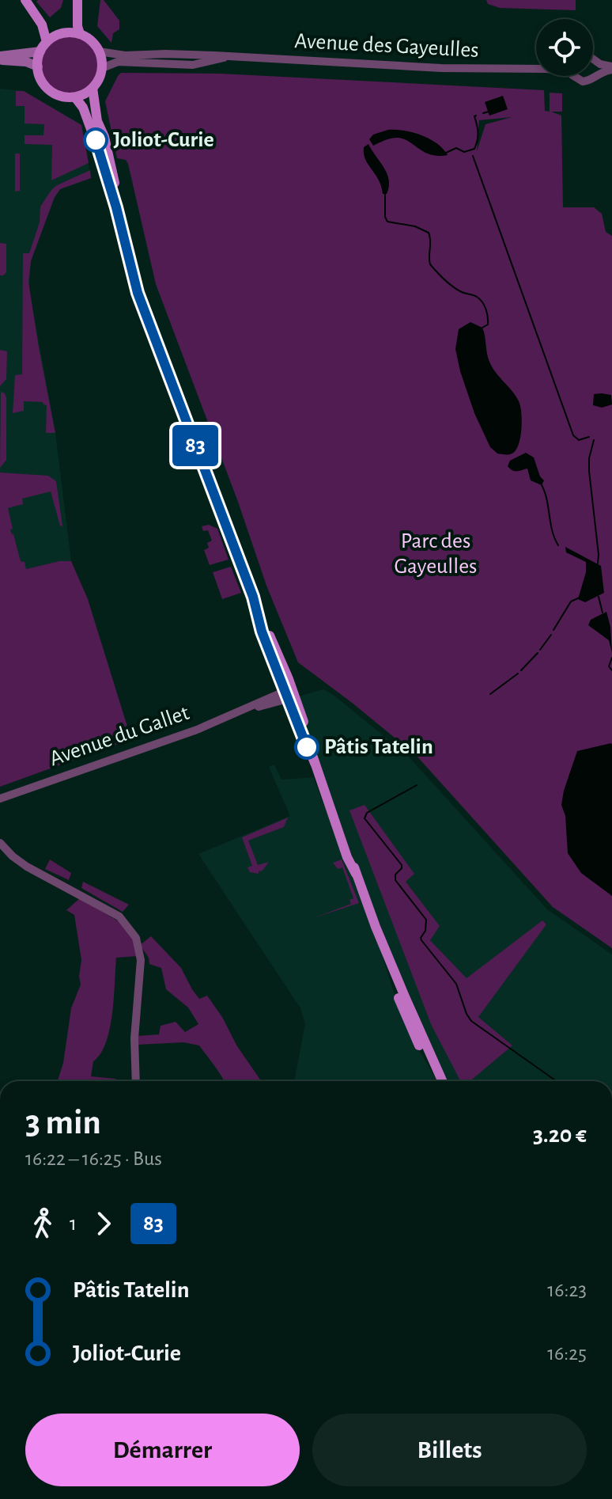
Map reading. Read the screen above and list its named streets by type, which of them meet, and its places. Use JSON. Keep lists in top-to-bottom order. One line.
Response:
{"streets":{"street":["Avenue des Gayeulles","Avenue du Gallet"]},"parks":["Parc des Gayeulles"],"places":["Joliot-Curie","Pâtis Tatelin"],"lines":["bus line 83"],"page":{"on_map":"83","heading":["3 min","16:22 – 16:25 · Bus","3.20 €"],"legs":["1","83"],"list":[{"name":"Pâtis Tatelin","value":"16:23"},{"name":"Joliot-Curie","value":"16:25"}],"buttons":["Démarrer","Billets"]}}
